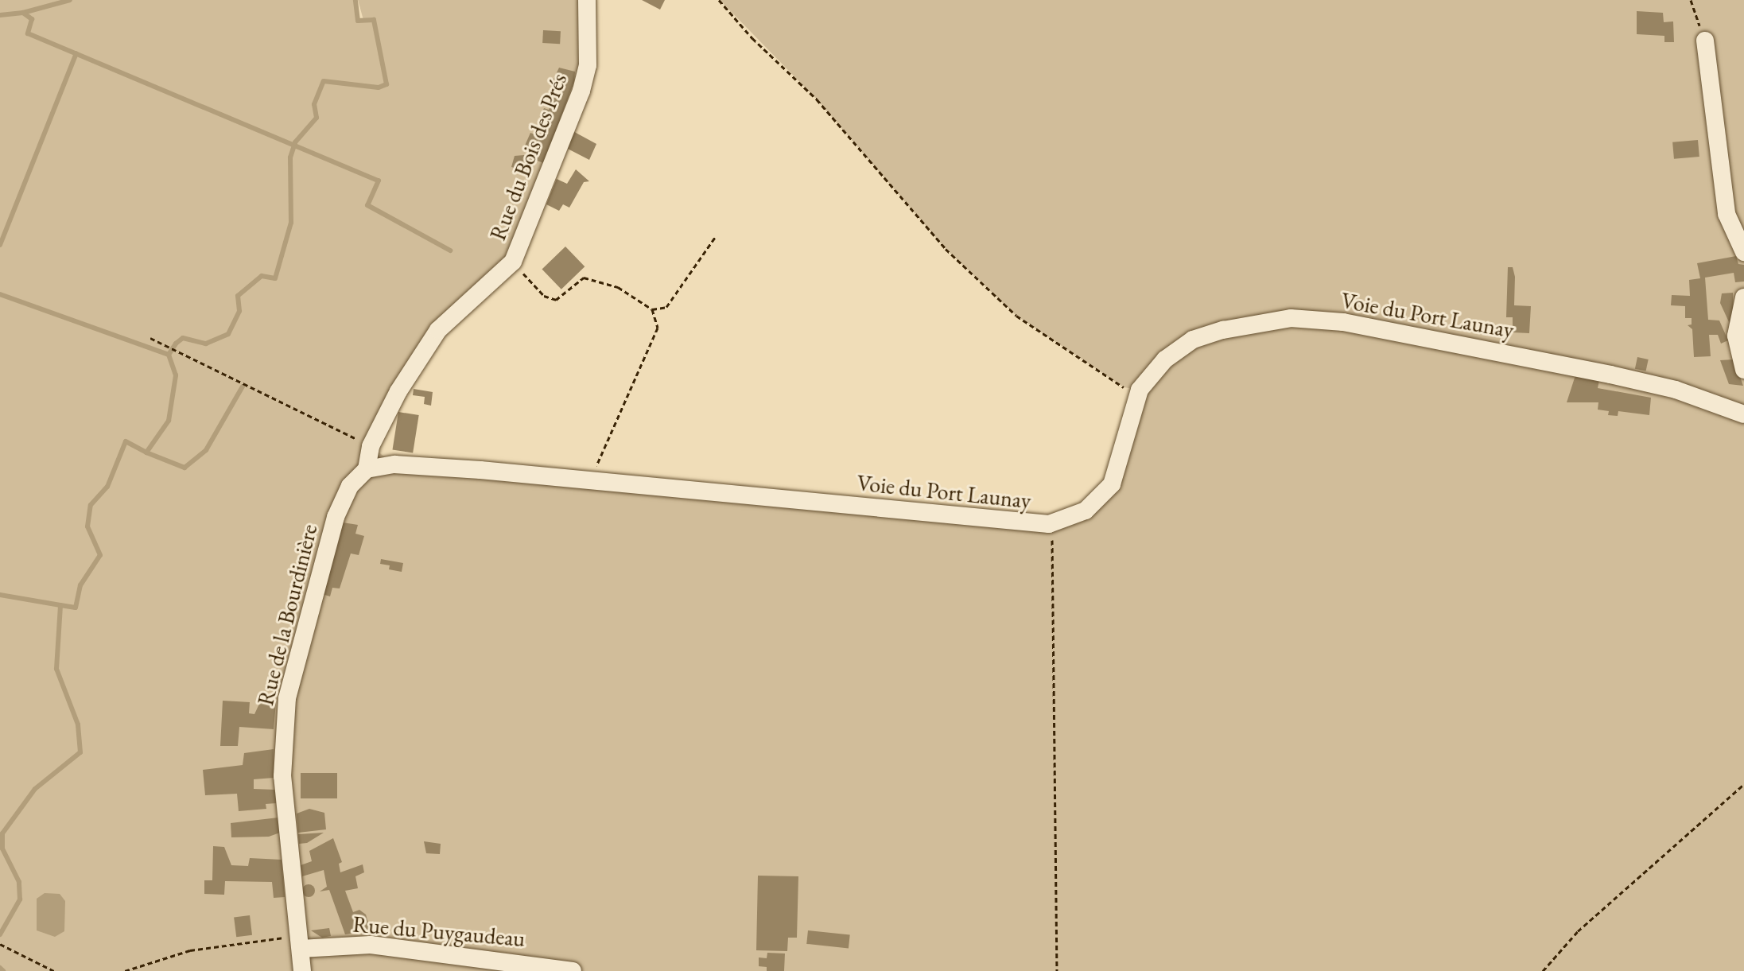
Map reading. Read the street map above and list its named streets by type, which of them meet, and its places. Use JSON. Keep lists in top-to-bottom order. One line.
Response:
{"streets":{"street":["Rue du Bois des Prés","Voie du Port Launay","Rue de la Bourdinière","Rue du Puygaudeau"]},"crossings":[["Rue du Bois des Prés","Voie du Port Launay"],["Rue du Bois des Prés","Rue de la Bourdinière"],["Voie du Port Launay","Rue de la Bourdinière"],["Rue de la Bourdinière","Rue du Puygaudeau"]]}
